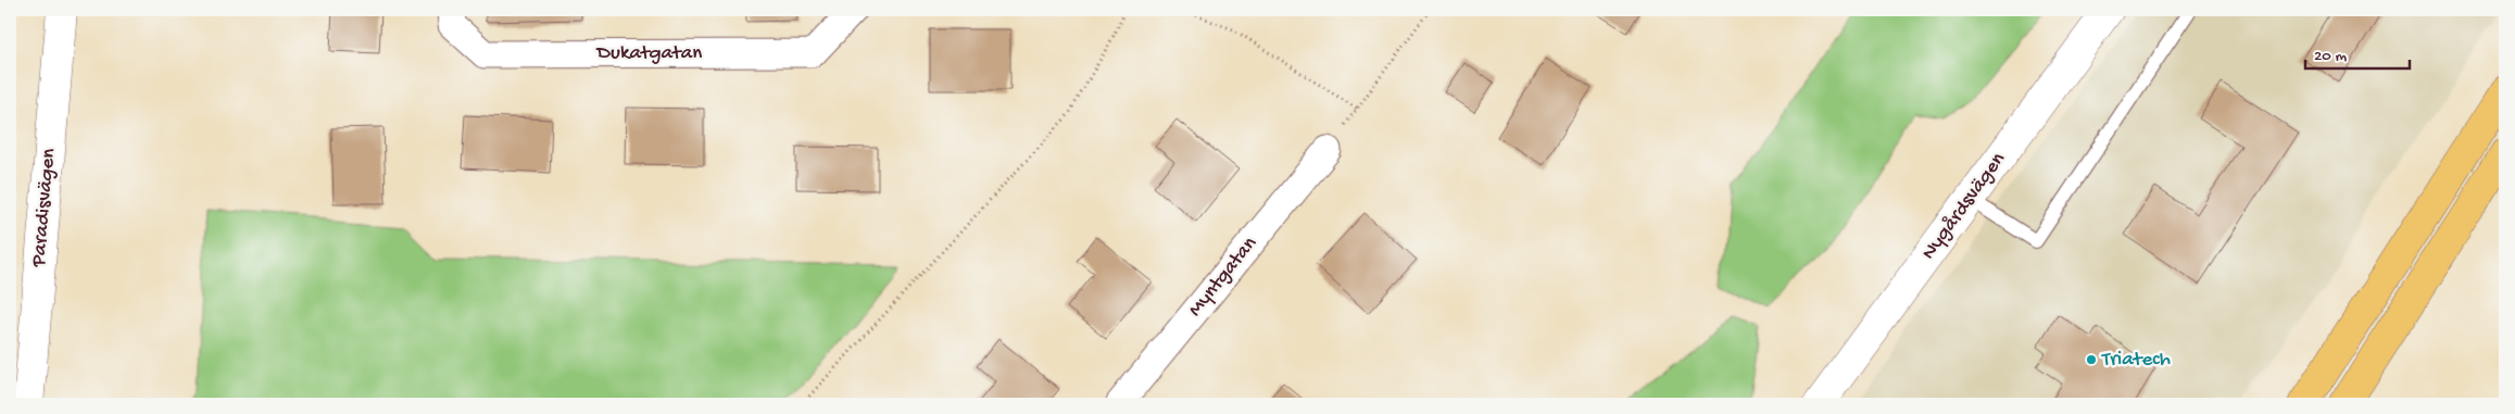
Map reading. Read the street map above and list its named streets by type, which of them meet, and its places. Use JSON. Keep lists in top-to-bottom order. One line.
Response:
{"streets":{"street":["Dukatgatan","Nygårdsvägen","Paradisvägen","Myntgatan"]},"places":["Triatech"],"scale_bar":"20 m"}
